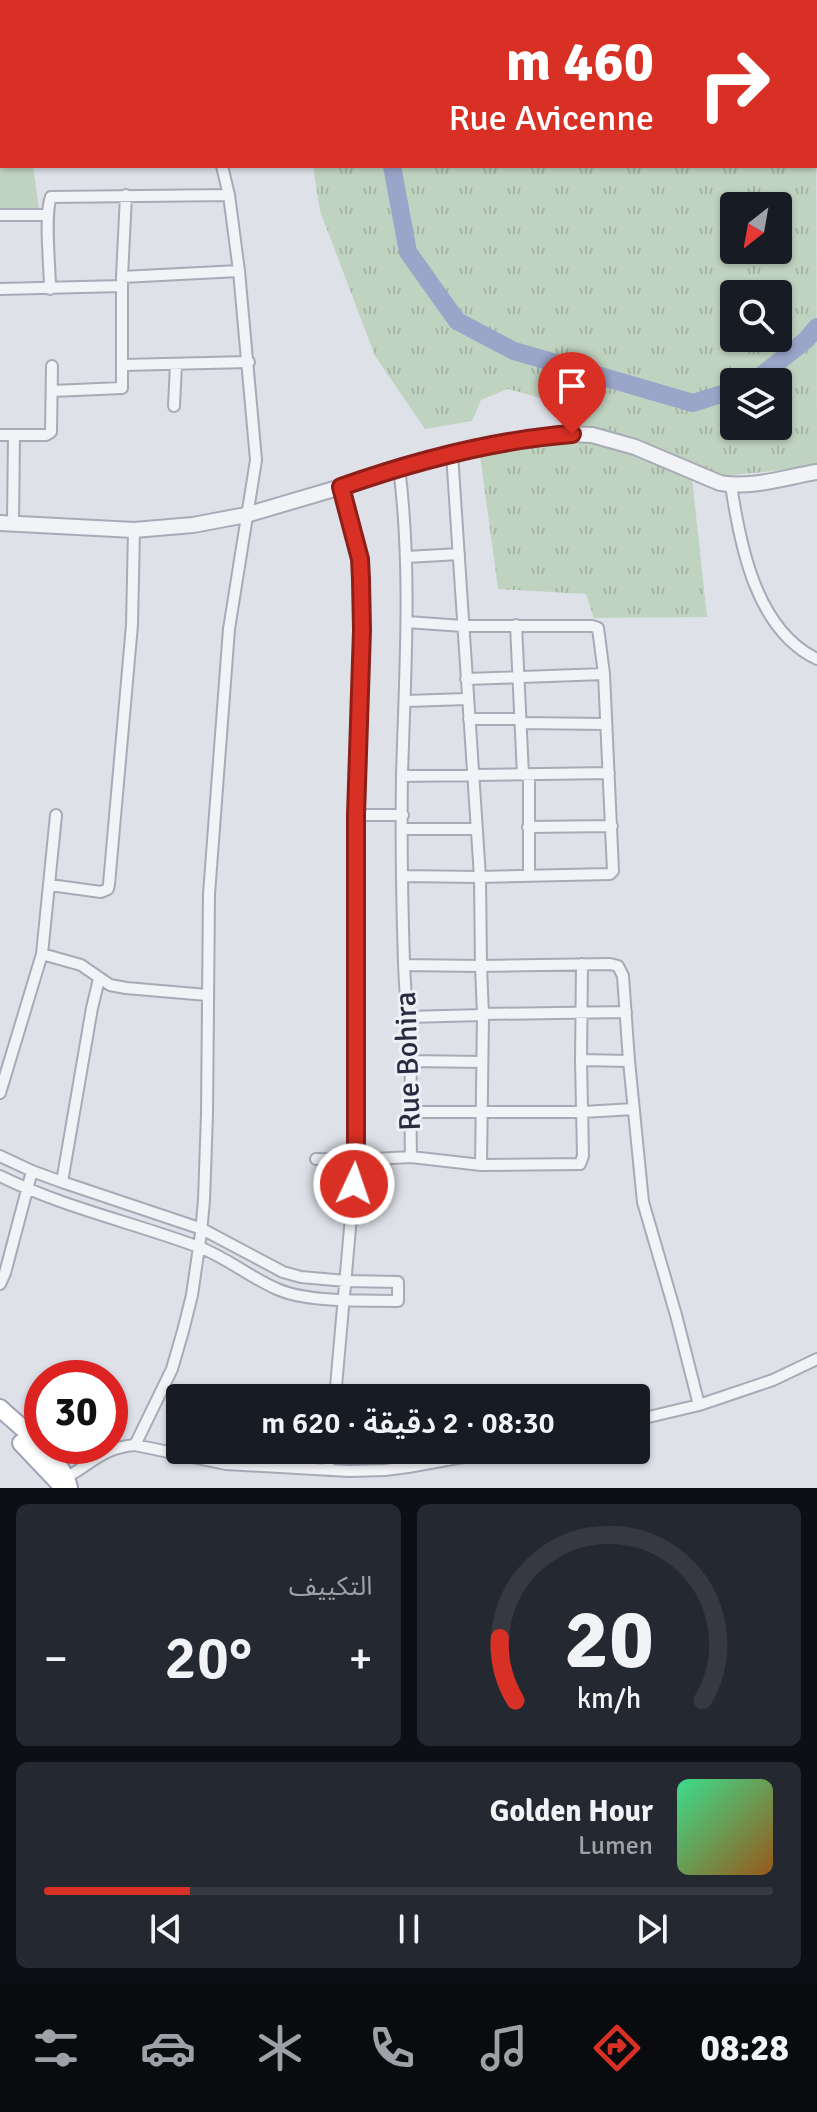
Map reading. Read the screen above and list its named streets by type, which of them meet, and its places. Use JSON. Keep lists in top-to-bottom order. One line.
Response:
{"streets":{"street":["Rue Bohira"]},"north":"bottom left","page":{"turn":["460 m","Rue Avicenne"],"limit":"30","trip":"08:30 · 2 دقيقة · 620 m","tile":"التكييف","heat":["−","20°","+"],"song":["Golden Hour","Lumen"],"tabs":"08:28","gauge":["20","km/h"]}}
